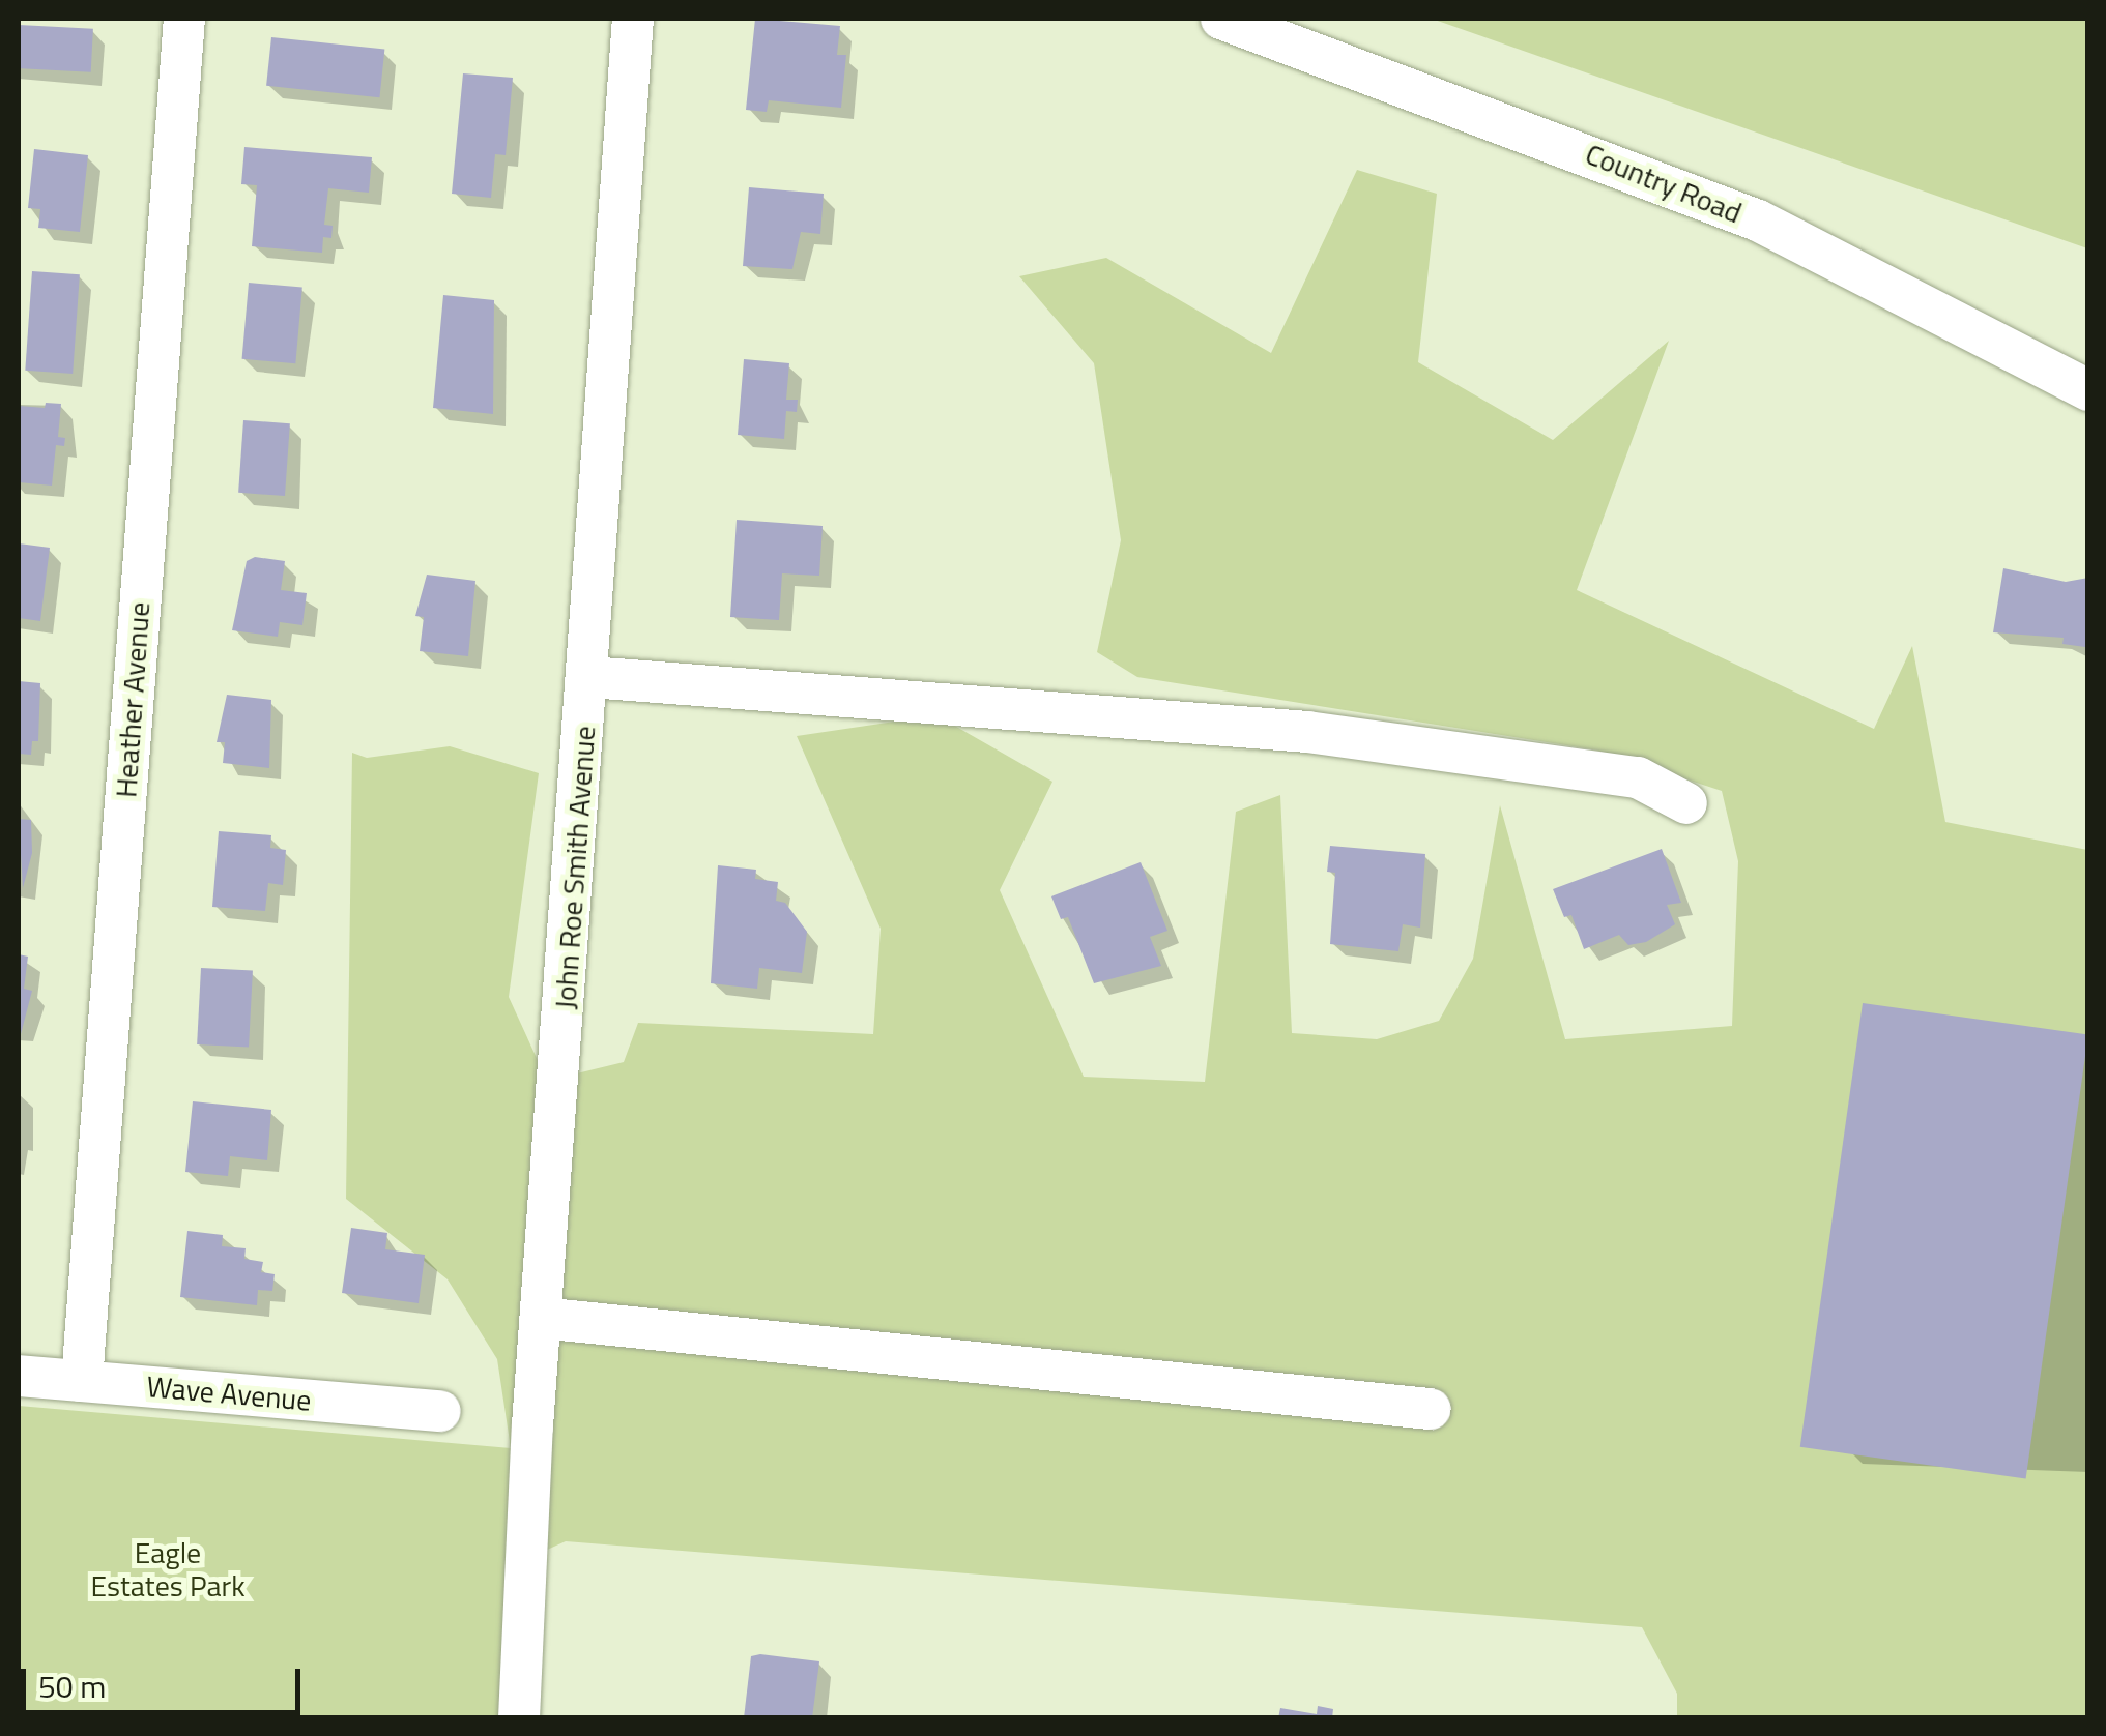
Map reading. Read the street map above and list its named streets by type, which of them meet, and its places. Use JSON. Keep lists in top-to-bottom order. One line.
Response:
{"streets":{"street":["Country Road","Heather Avenue","John Roe Smith Avenue","Wave Avenue"]},"crossings":[["Heather Avenue","Wave Avenue"]],"parks":["Eagle Estates Park"],"scale_bar":"50 m"}
